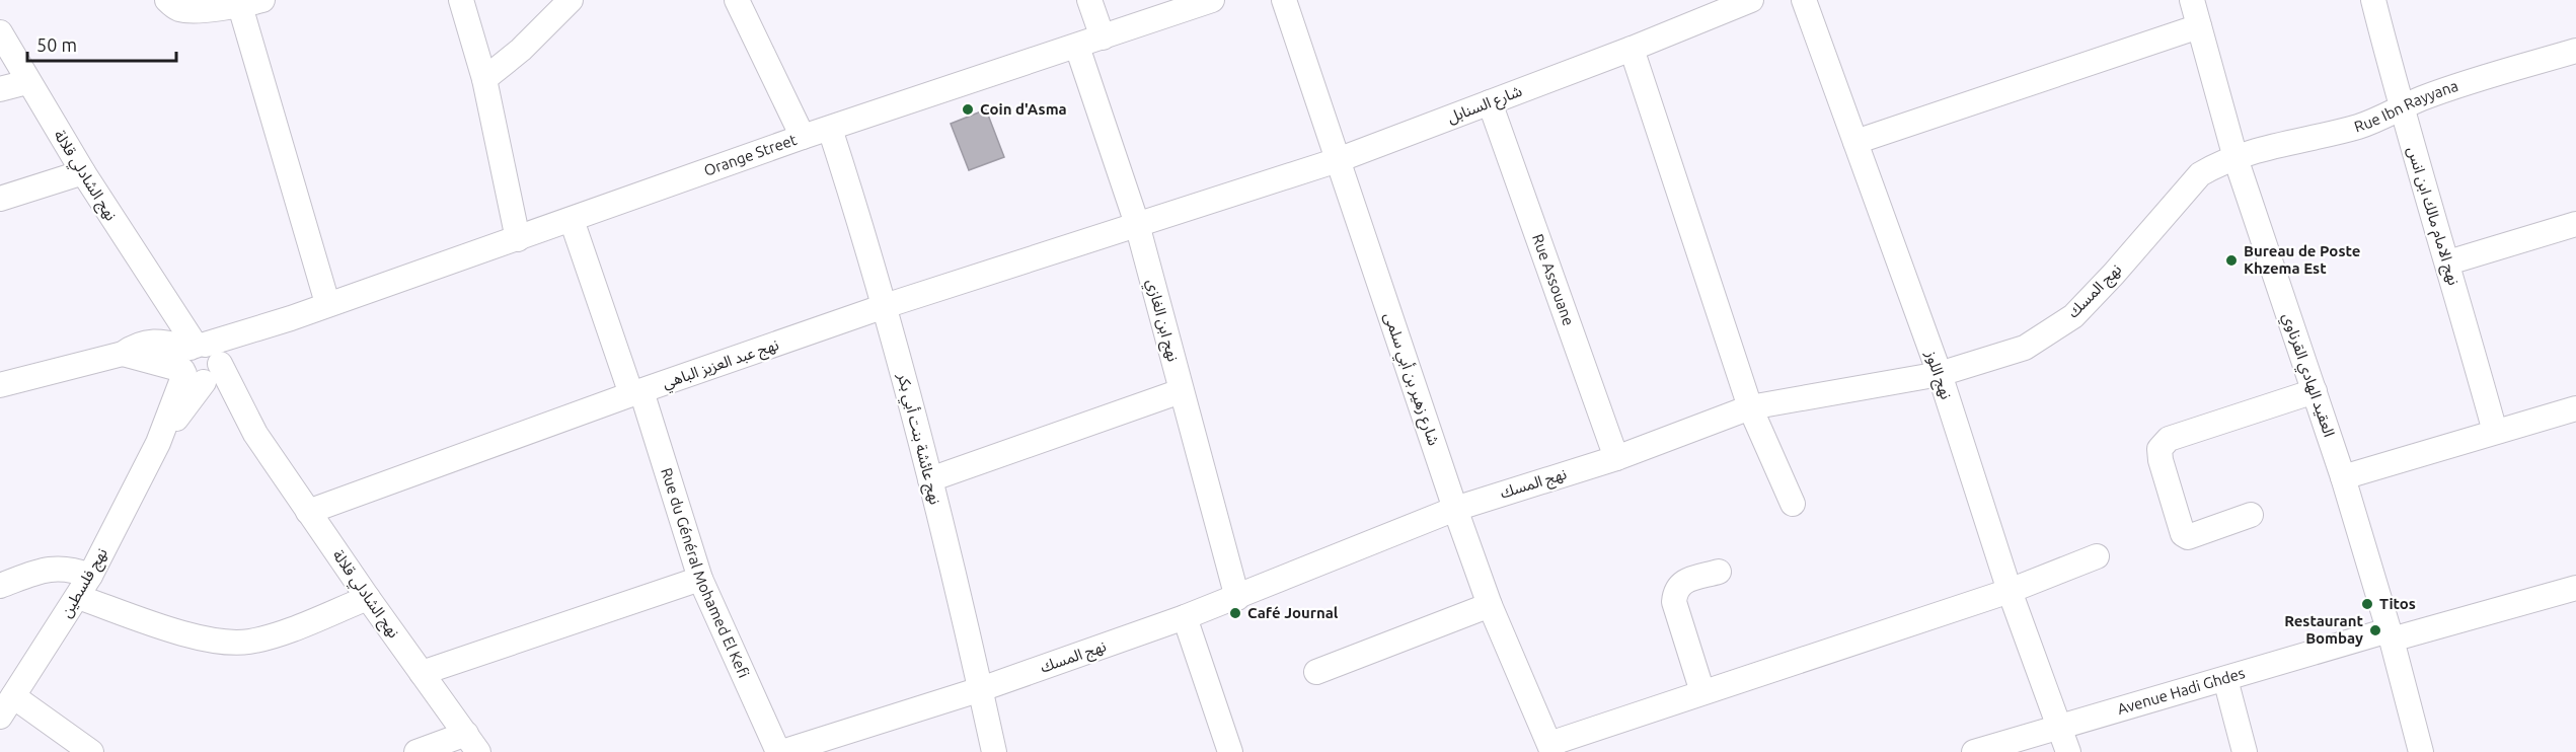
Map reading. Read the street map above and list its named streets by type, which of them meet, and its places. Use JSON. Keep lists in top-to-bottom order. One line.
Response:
{"streets":{"street":["شارع السنابل","Rue Ibn Rayyana","Orange Street","نهج الشادلي قلالة","نهج الامام مالك ابن انس","Rue Assouane","نهج المسك","نهج ابن الغازي","نهج عبد العزيز الباهي","نهج اللوز","العقيد الهادي القرناوي","شارع زهير بن أبي سلمى","نهج عائشة بنت أبي بكر","Rue du Général Mohamed El Kefi","نهج فلسطين","Avenue Hadi Ghdes"]},"crossings":[["شارع السنابل","Rue Assouane"],["شارع السنابل","نهج ابن الغازي"],["شارع السنابل","نهج عبد العزيز الباهي"],["شارع السنابل","شارع زهير بن أبي سلمى"],["Rue Ibn Rayyana","نهج الامام مالك ابن انس"],["Rue Ibn Rayyana","نهج المسك"],["Rue Ibn Rayyana","العقيد الهادي القرناوي"],["Orange Street","نهج الشادلي قلالة"],["Orange Street","نهج ابن الغازي"],["Orange Street","نهج عائشة بنت أبي بكر"],["Orange Street","Rue du Général Mohamed El Kefi"],["Orange Street","نهج فلسطين"],["نهج الشادلي قلالة","نهج عبد العزيز الباهي"],["نهج الشادلي قلالة","نهج فلسطين"],["Rue Assouane","نهج المسك"],["نهج المسك","نهج ابن الغازي"],["نهج المسك","نهج اللوز"],["نهج المسك","العقيد الهادي القرناوي"],["نهج المسك","شارع زهير بن أبي سلمى"],["نهج المسك","نهج عائشة بنت أبي بكر"],["نهج المسك","Rue du Général Mohamed El Kefi"],["نهج ابن الغازي","نهج عبد العزيز الباهي"],["نهج عبد العزيز الباهي","نهج عائشة بنت أبي بكر"],["نهج عبد العزيز الباهي","Rue du Général Mohamed El Kefi"],["نهج اللوز","Avenue Hadi Ghdes"],["العقيد الهادي القرناوي","Avenue Hadi Ghdes"]],"places":["Coin d'Asma","Bureau de Poste Khzema Est","Titos","Café Journal","Restaurant Bombay"],"scale_bar":"50 m"}
